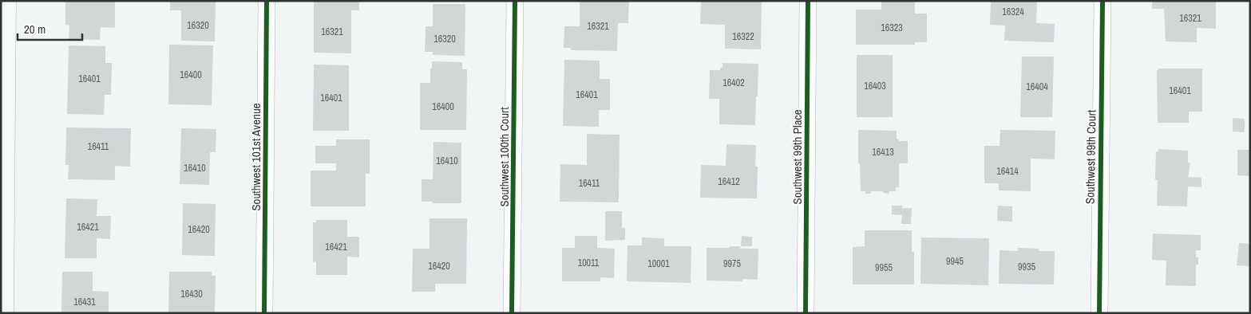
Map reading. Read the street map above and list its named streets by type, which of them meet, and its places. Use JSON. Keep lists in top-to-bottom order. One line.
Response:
{"streets":{"street":["Southwest 101st Avenue","Southwest 100th Court","Southwest 99th Place","Southwest 99th Court"]},"house_numbers":["16324","16321","16320","16321","16323","16321","16322","16320","16400","16401","16402","16403","16404","16401","16401","16401","16400","16411","16413","16410","16410","16414","16412","16411","16421","16420","16421","9945","10011","10001","9975","16420","9935","9955","16430","16431"],"scale_bar":"20 m"}
